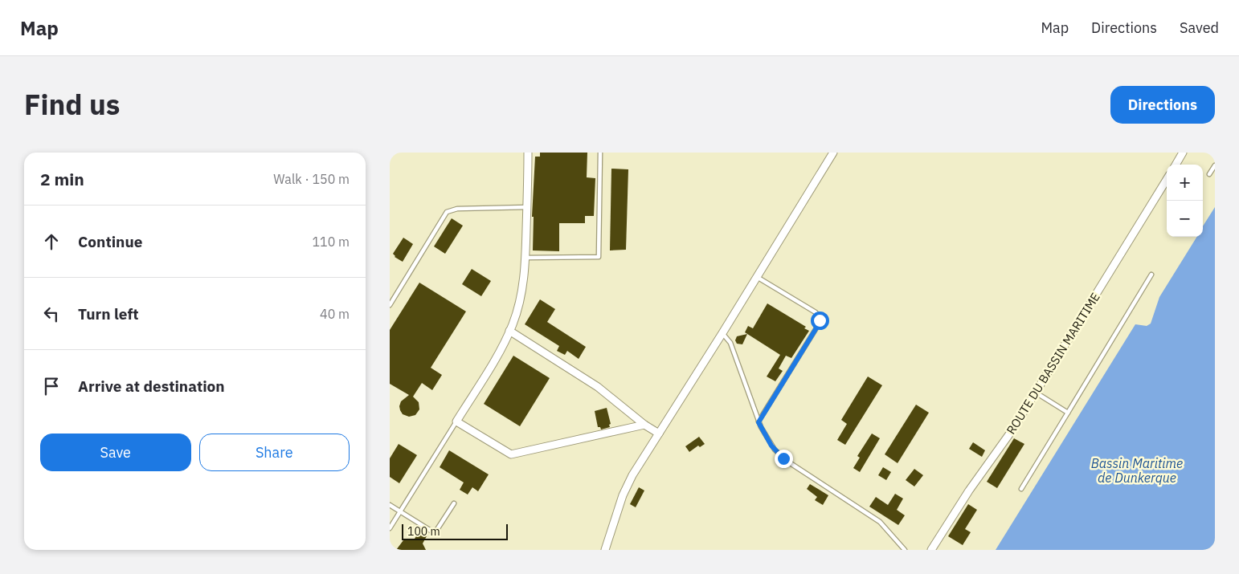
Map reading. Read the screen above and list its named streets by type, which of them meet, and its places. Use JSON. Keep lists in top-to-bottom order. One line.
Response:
{"streets":{"street":["ROUTE DU BASSIN MARITIME"]},"water":["Bassin Maritime de Dunkerque"],"scale_bar":"100 m","page":{"header":"Map","nav":["Map","Directions","Saved"],"title":"Find us","buttons":["Directions",["Save","Share"]],"heading":["2 min","Walk · 150 m"],"map_buttons":["+","−"],"list":[["Continue","110 m"],["Turn left","40 m"],"Arrive at destination"],"scale":"100 m"}}
